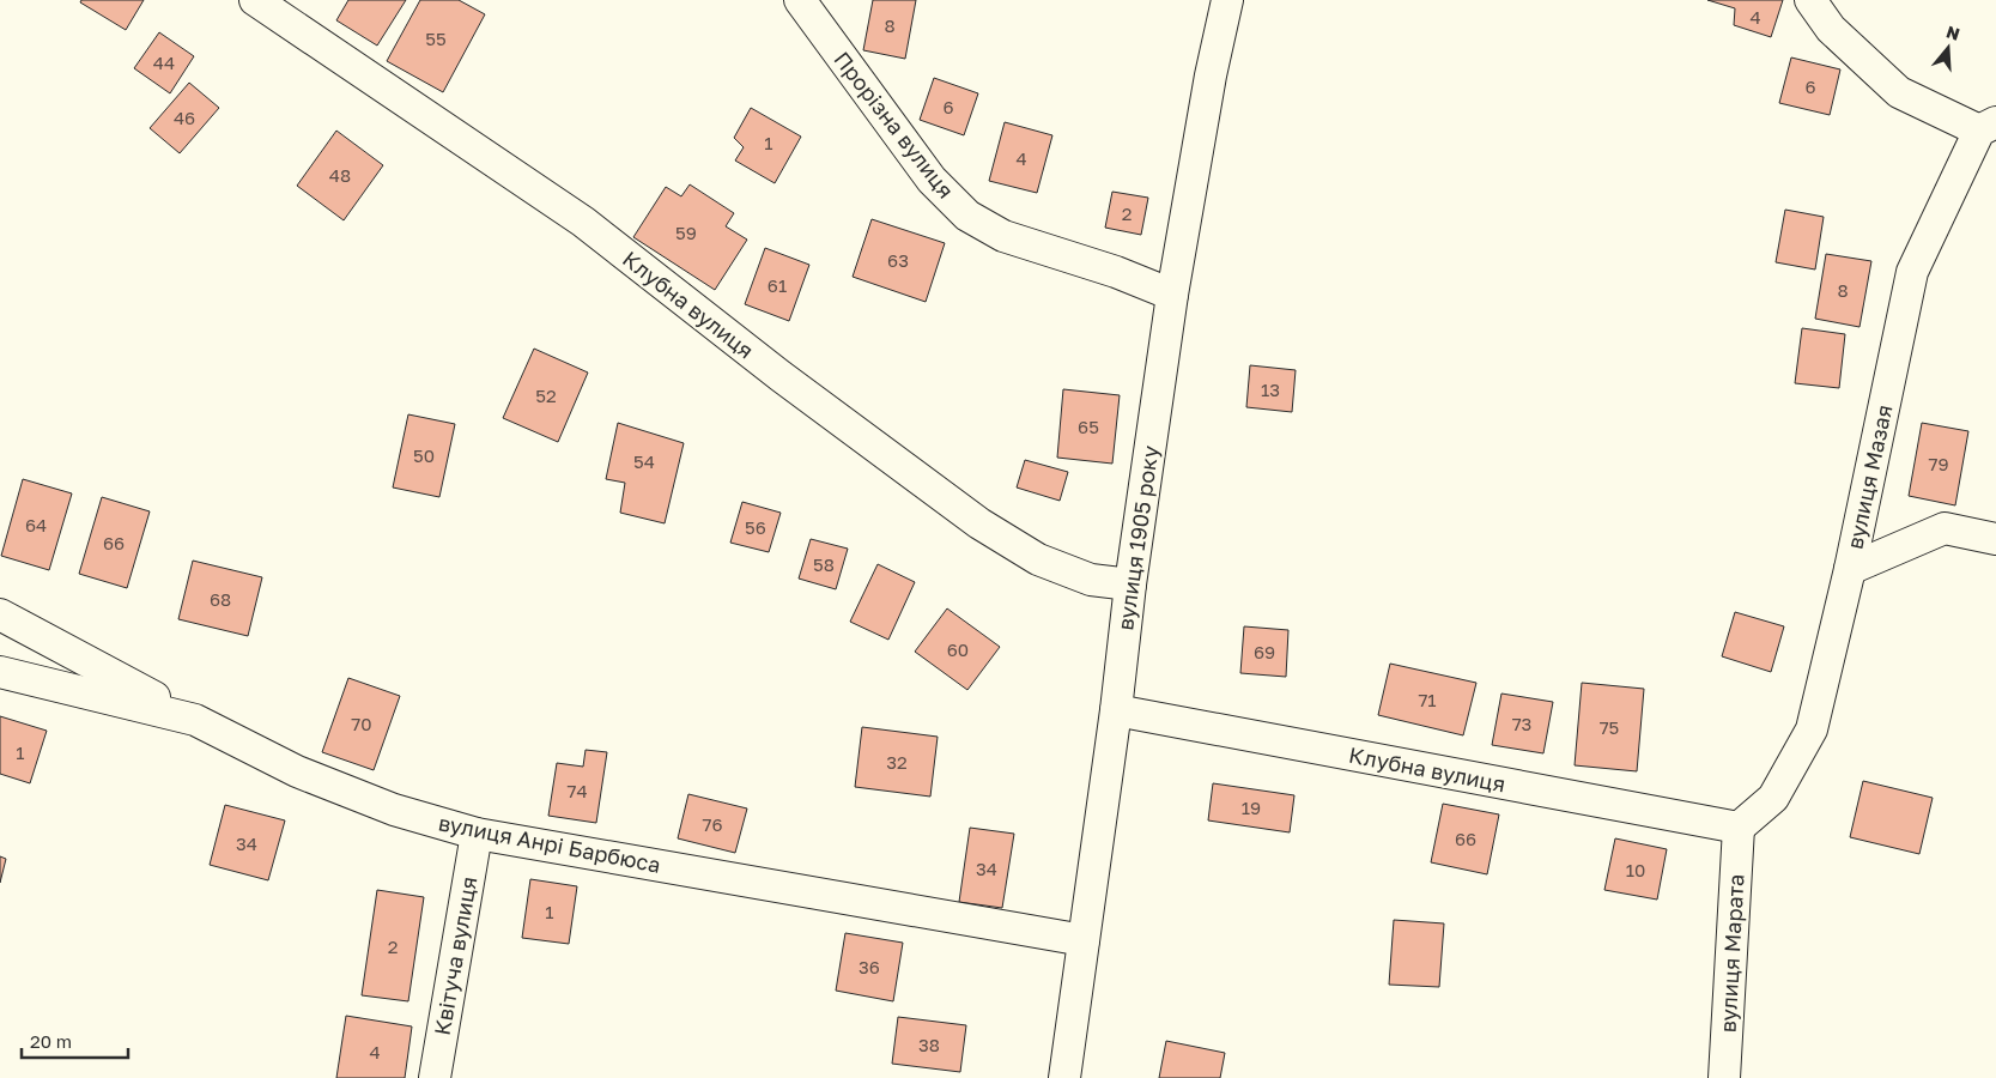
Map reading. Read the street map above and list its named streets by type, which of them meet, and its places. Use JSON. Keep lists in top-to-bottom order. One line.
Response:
{"streets":{"street":["Прорізна вулиця","Клубна вулиця","вулиця Мазая","вулиця 1905 року","вулиця Анрі Барбюса","вулиця Марата","Квітуча вулиця"]},"crossings":[["Прорізна вулиця","вулиця 1905 року"],["Клубна вулиця","вулиця Мазая"],["Клубна вулиця","вулиця 1905 року"],["Клубна вулиця","вулиця Марата"],["вулиця Мазая","вулиця Марата"],["вулиця 1905 року","вулиця Анрі Барбюса"],["вулиця Анрі Барбюса","Квітуча вулиця"]],"house_numbers":["4","8","55","44","6","6","46","1","4","48","2","59","63","61","8","13","52","65","50","54","79","64","56","66","58","68","60","69","71","70","73","75","1","32","74","19","76","66","34","34","10","1","2","36","38","4"],"scale_bar":"20 m","north":"top"}
